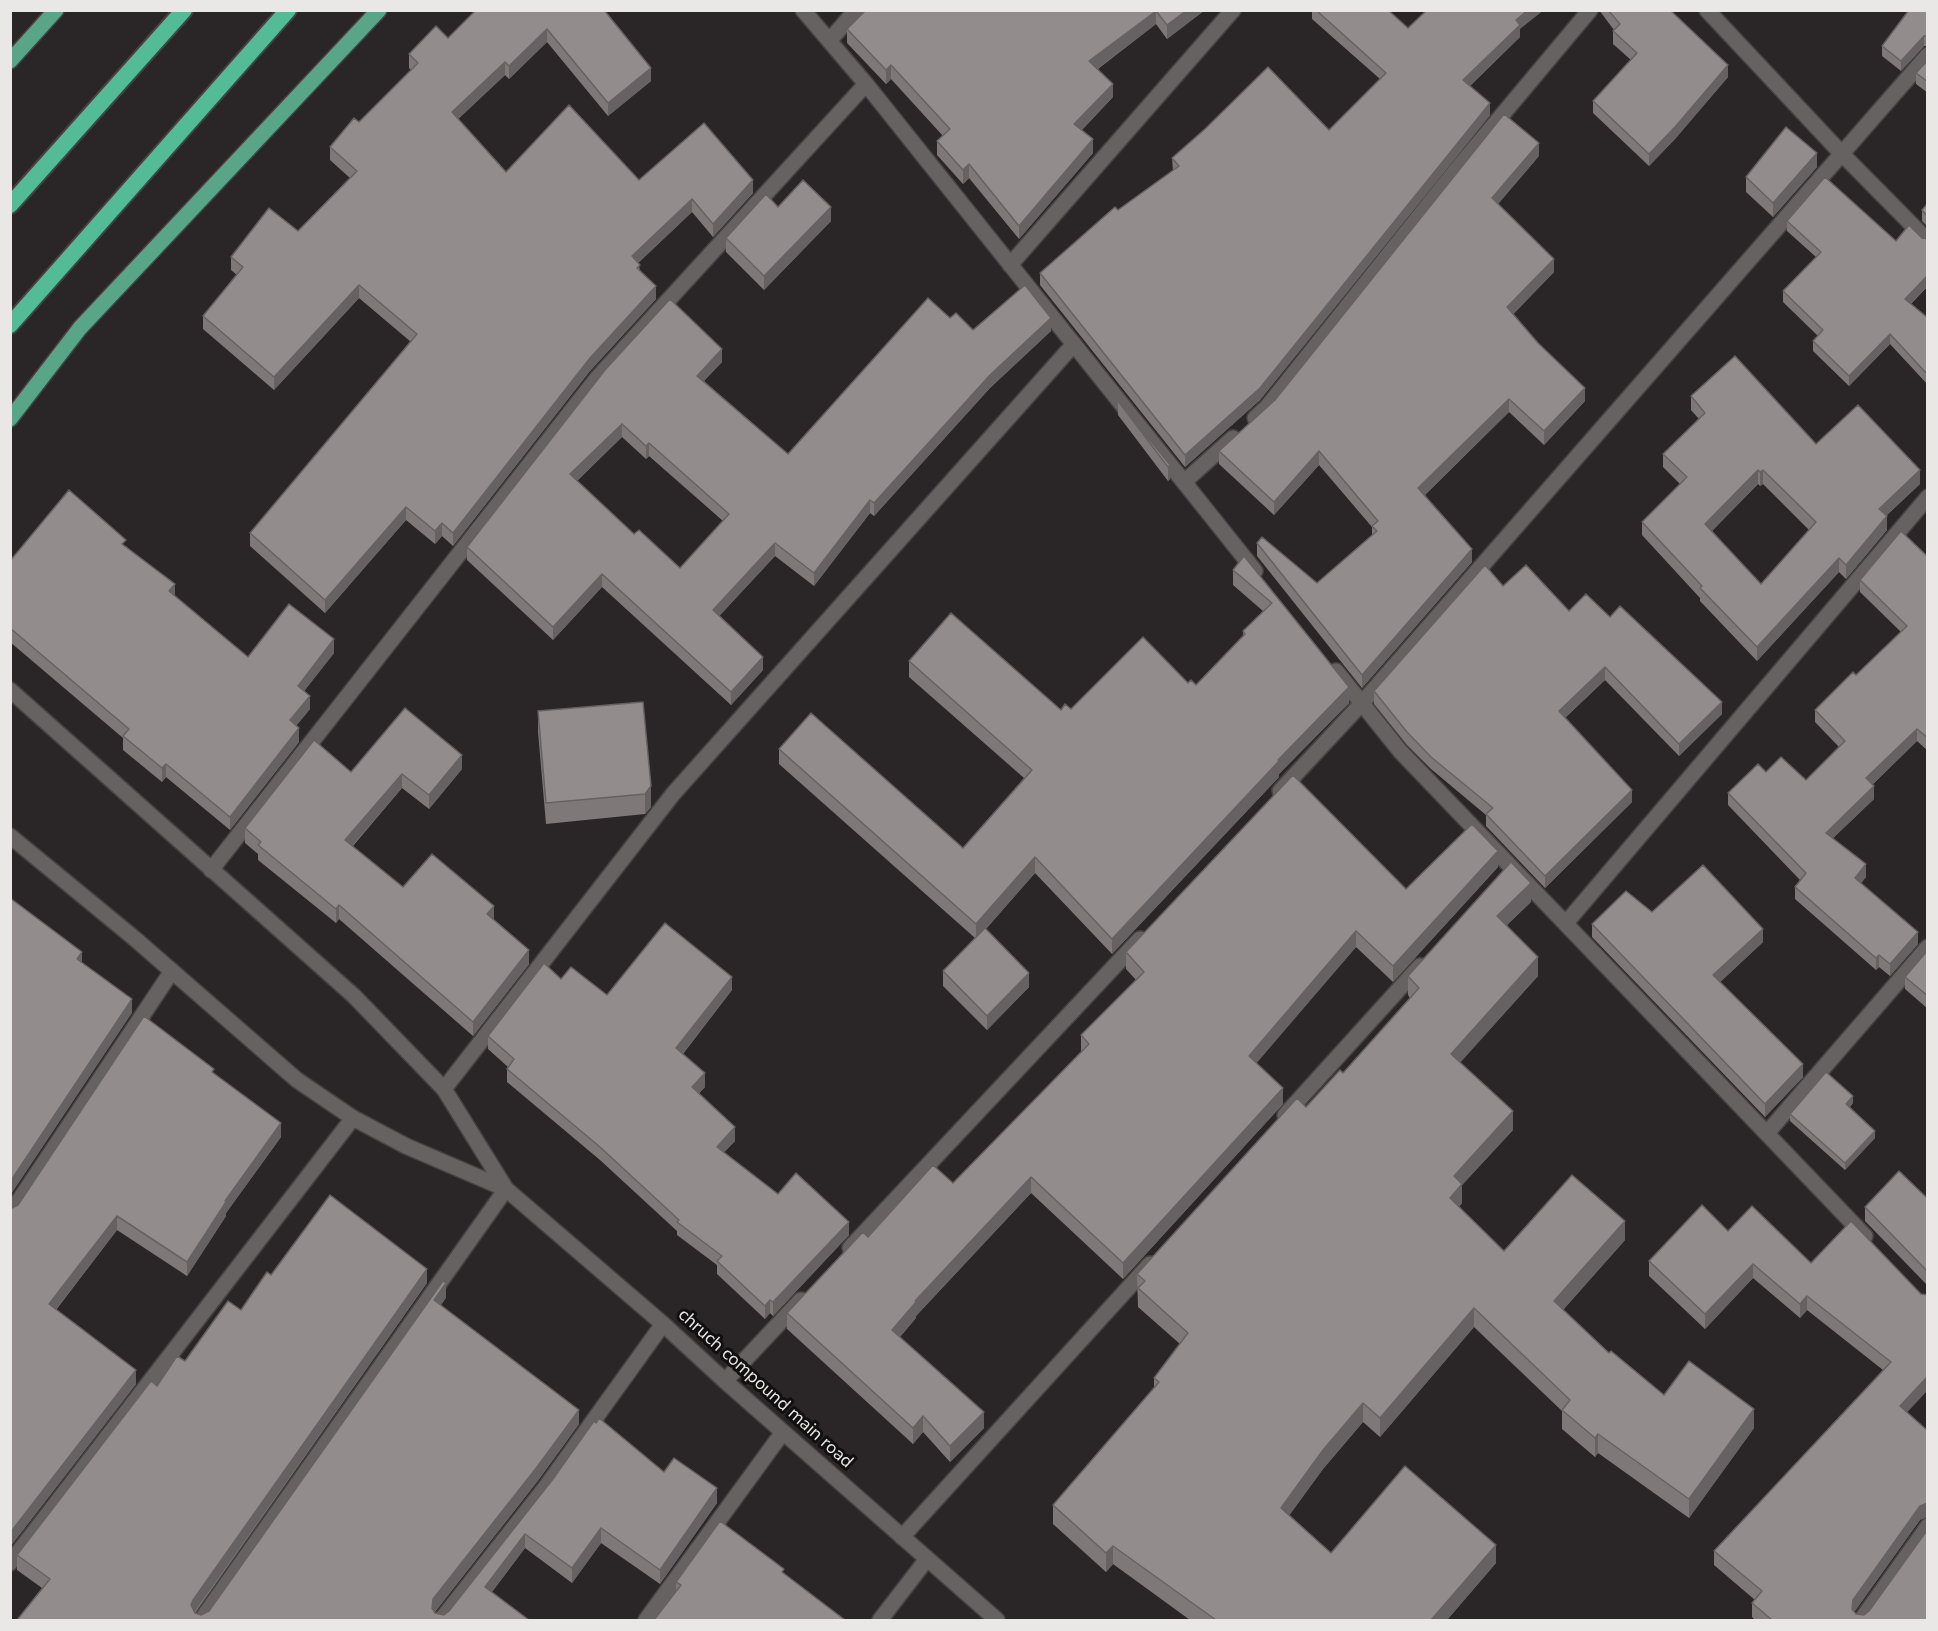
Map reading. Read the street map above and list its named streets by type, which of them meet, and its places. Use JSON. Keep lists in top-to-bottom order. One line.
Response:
{"streets":{"street":["chruch compound main road"]}}
